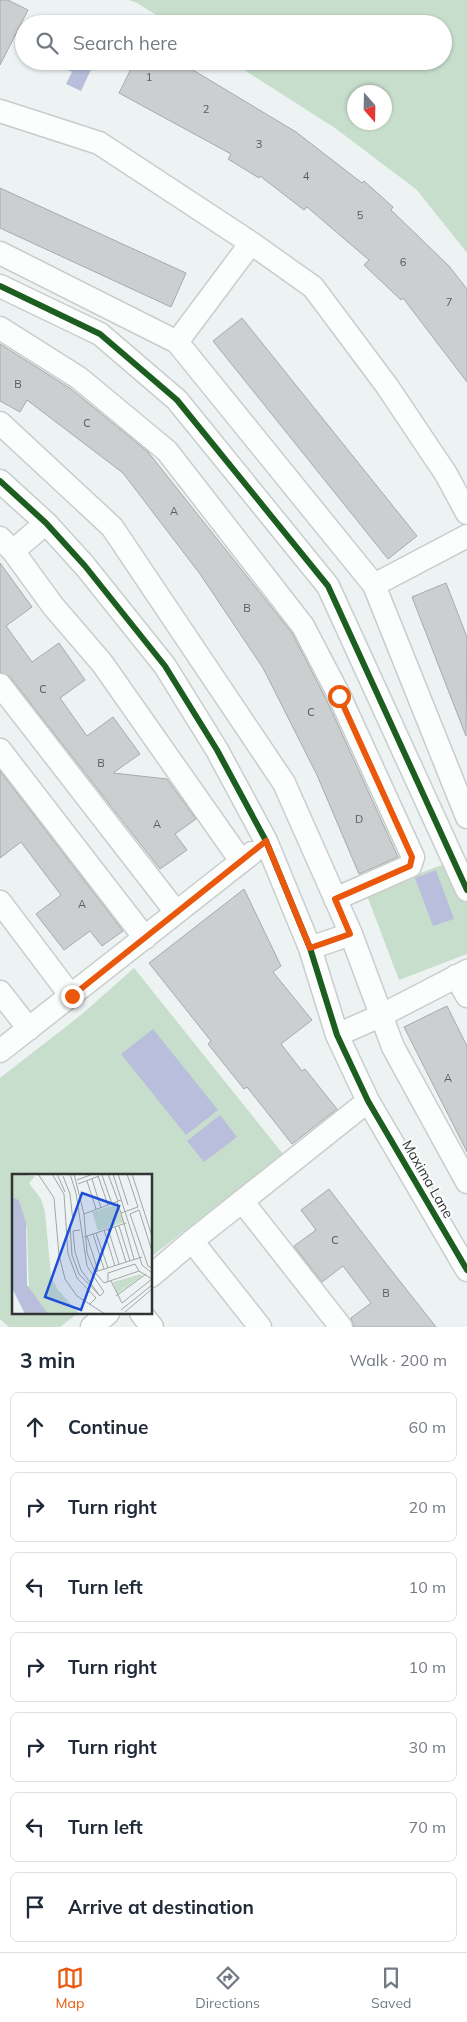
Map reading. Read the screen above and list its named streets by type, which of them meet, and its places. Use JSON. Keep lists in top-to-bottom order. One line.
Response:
{"streets":{"street":["Maxima Lane"]},"house_numbers":["1","2","3","4","5","6","7","B","C","A","B","C","C","B","D","A","A","A","C","B"],"north":"bottom","page":{"search":"Search here","heading":["3 min","Walk · 200 m"],"list":[["Continue","60 m"],["Turn right","20 m"],["Turn left","10 m"],["Turn right","10 m"],["Turn right","30 m"],["Turn left","70 m"],"Arrive at destination"],"nav":["Map","Directions","Saved"]}}
